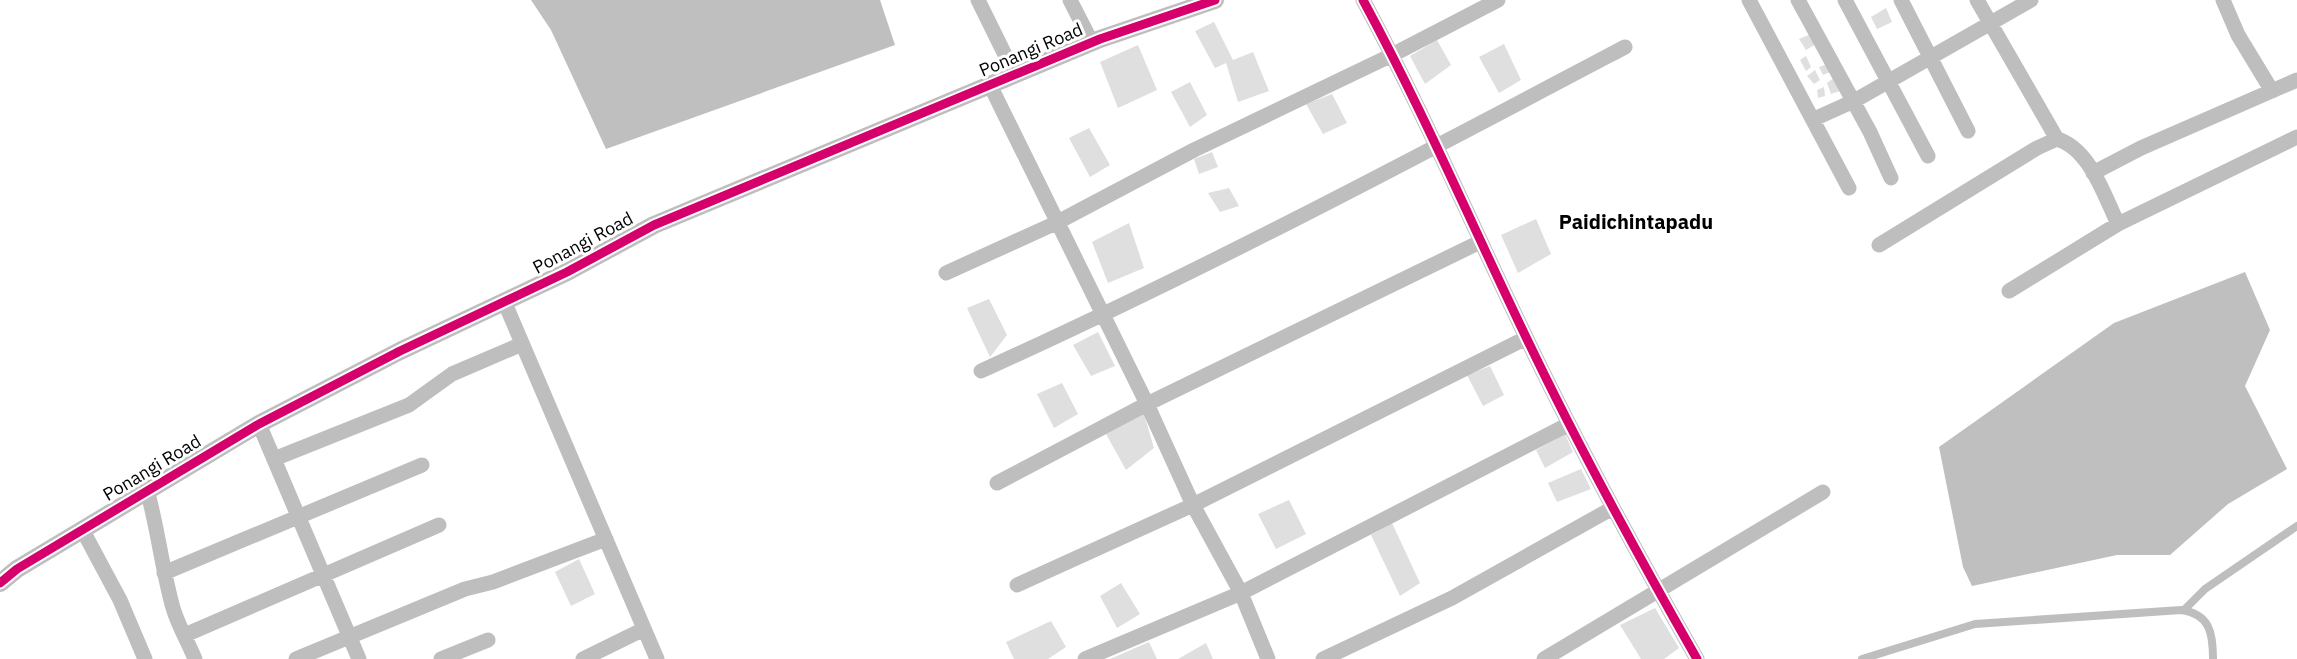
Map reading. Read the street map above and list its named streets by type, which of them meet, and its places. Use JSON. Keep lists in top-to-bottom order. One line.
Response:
{"streets":{"street":["Ponangi Road"]},"districts":["Paidichintapadu"]}
